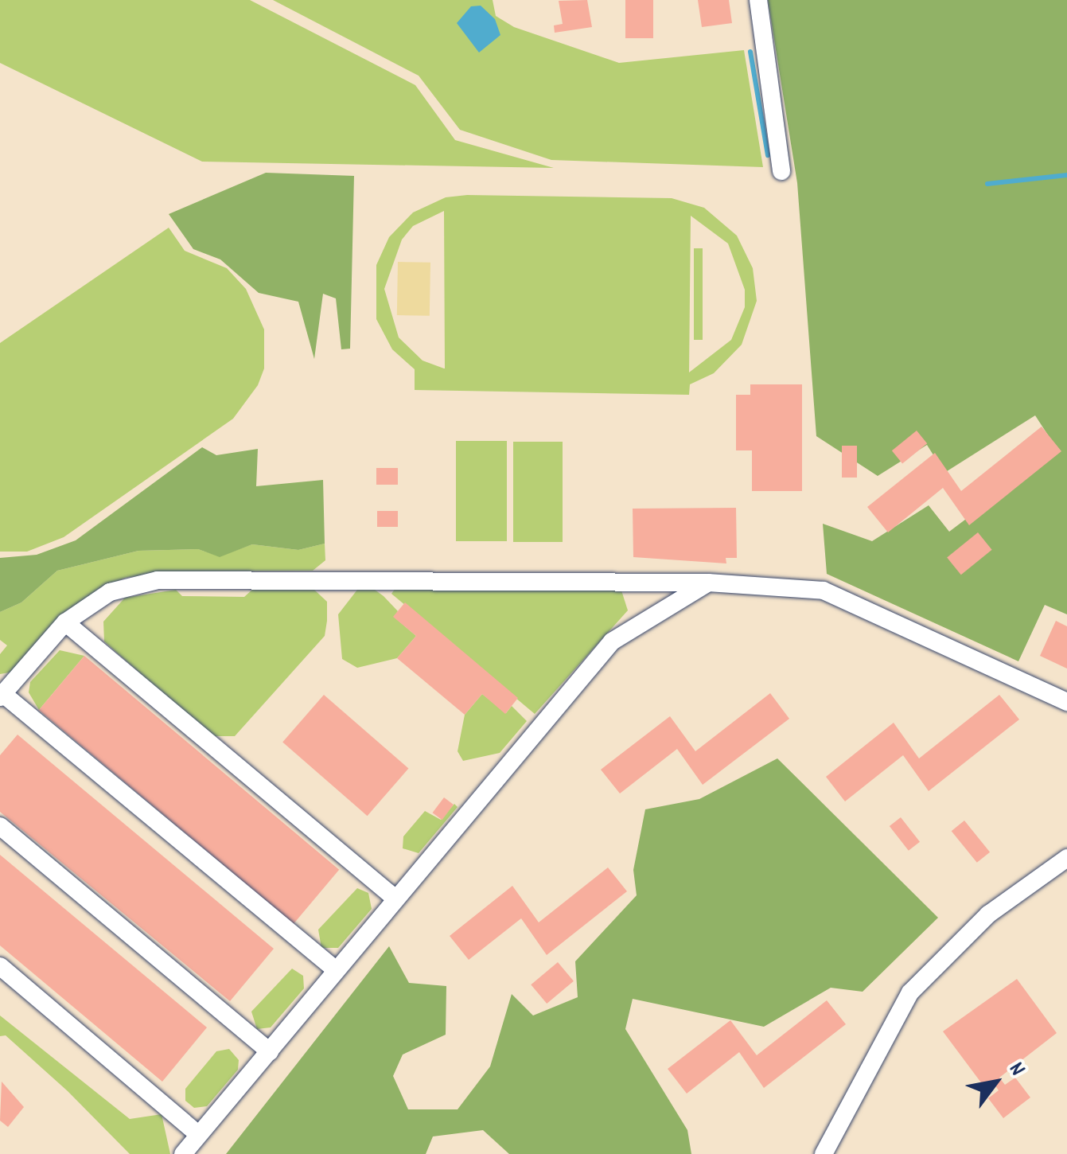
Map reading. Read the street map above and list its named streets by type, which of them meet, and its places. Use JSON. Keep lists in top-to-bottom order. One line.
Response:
{"north":"top right"}
